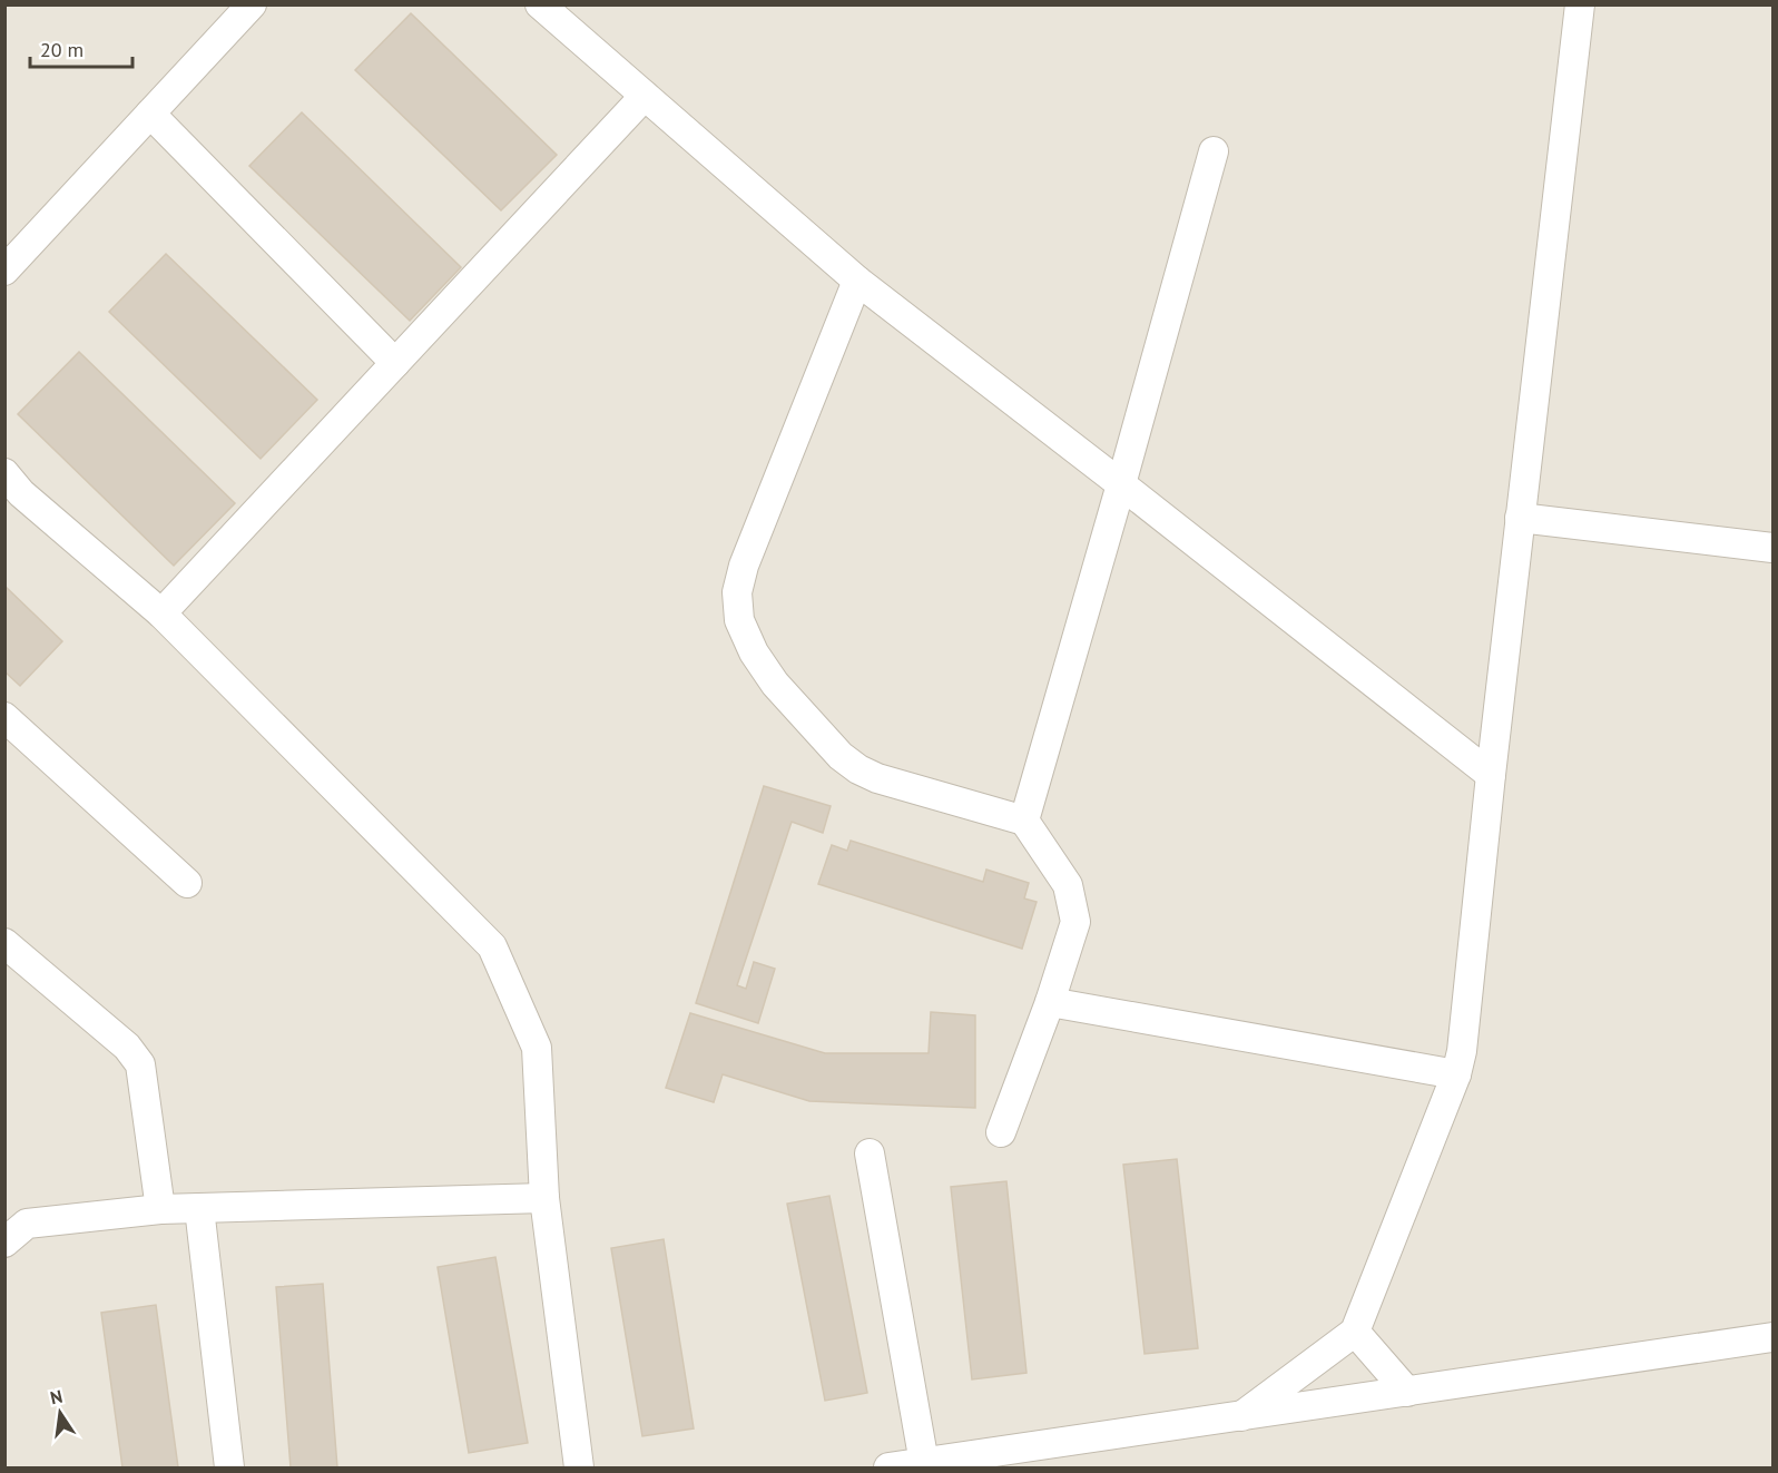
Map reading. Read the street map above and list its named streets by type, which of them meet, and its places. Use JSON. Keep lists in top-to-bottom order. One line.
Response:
{"scale_bar":"20 m","north":"top"}
